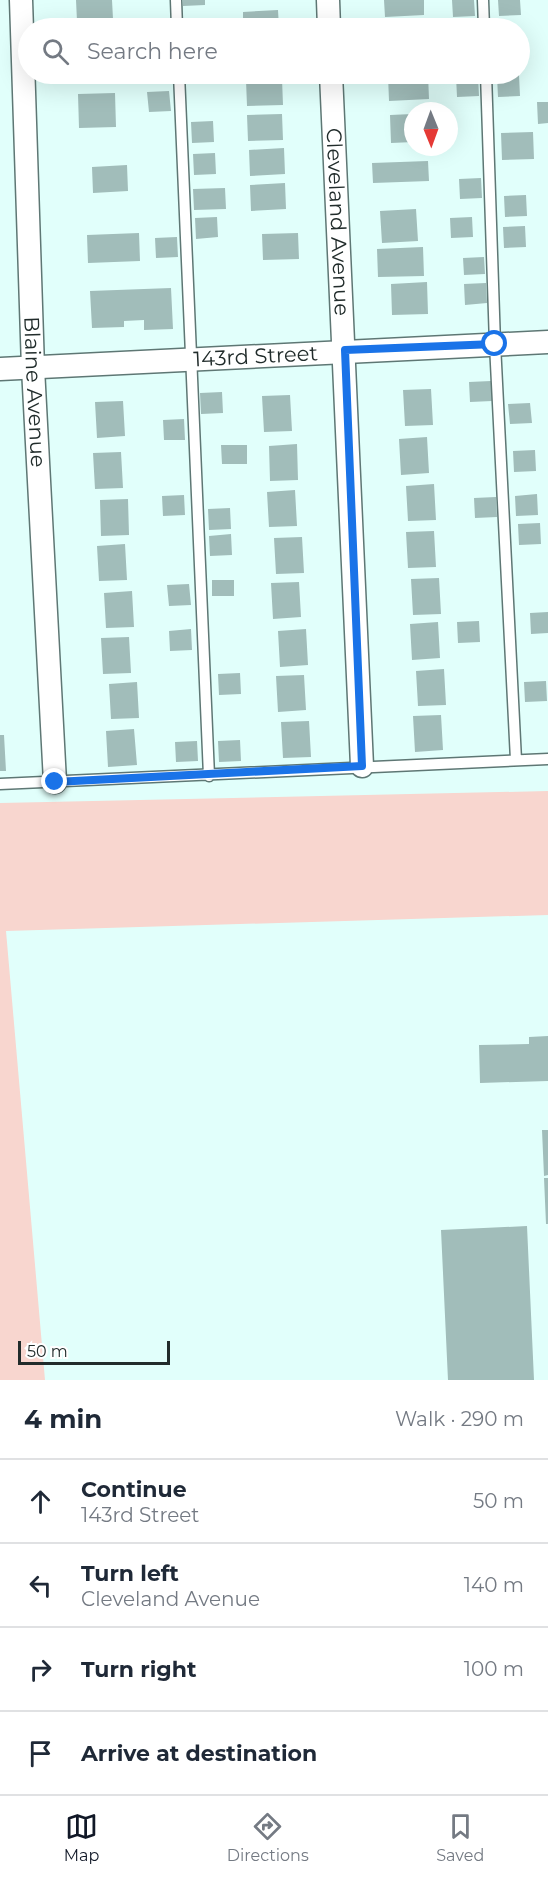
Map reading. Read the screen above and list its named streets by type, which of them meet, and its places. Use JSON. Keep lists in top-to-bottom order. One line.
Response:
{"streets":{"street":["Cleveland Avenue","143rd Street","Blaine Avenue"]},"crossings":[["Cleveland Avenue","143rd Street"],["143rd Street","Blaine Avenue"]],"scale_bar":"50 m","north":"bottom","page":{"search":"Search here","scale":"50 m","heading":["4 min","Walk · 290 m"],"list":[["Continue","143rd Street","50 m"],["Turn left","Cleveland Avenue","140 m"],["Turn right","100 m"],"Arrive at destination"],"nav":["Map","Directions","Saved"]}}
